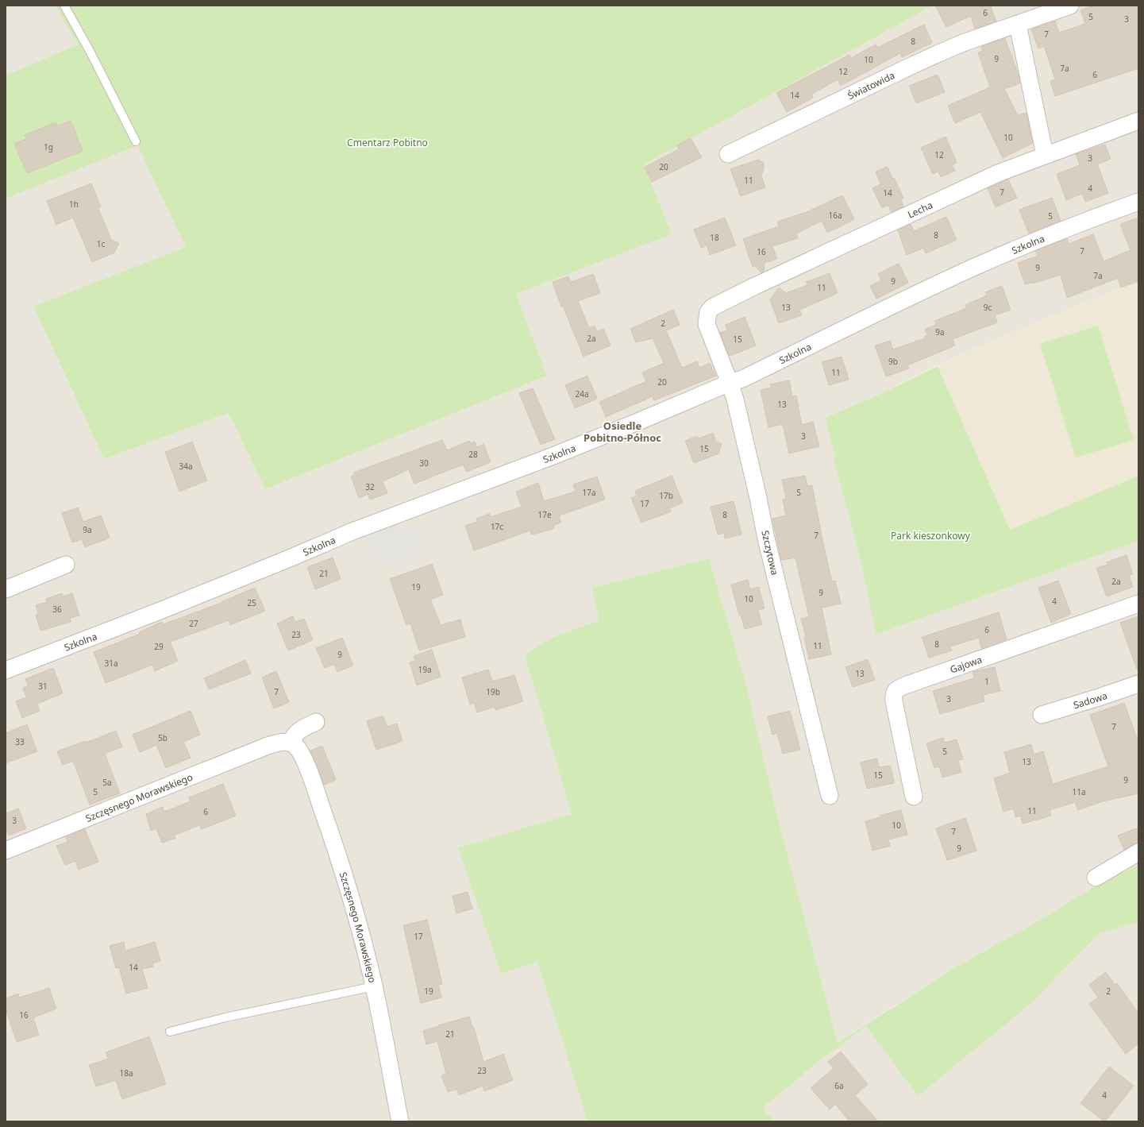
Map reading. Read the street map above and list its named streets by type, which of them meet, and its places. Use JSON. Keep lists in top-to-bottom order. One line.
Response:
{"streets":{"street":["Światowida","Lecha","Szkolna","Szczytowa","Gajowa","Sadowa","Szczęsnego Morawskiego"]},"crossings":[["Lecha","Szczytowa"],["Szkolna","Szczytowa"]],"districts":["Osiedle Pobitno-Północ"],"parks":["Cmentarz Pobitno","Park kieszonkowy"],"house_numbers":["6","5","3","7","8","9","10","7a","12","6","14","10","1g","12","3","20","11","4","7","14","1h","16a","5","8","18","1c","7","16","9","7a","9","11","13","9c","2","9a","2a","15","9b","11","20","24a","13","3","15","28","30","34a","32","17a","5","17b","17","17e","8","17c","9a","7","21","2a","19","9","10","4","25","36","27","6","23","8","11","29","9","31a","19a","13","1","31","7","19b","3","7","5b","33","5","13","15","9","5a","5","11a","11","6","3","10","7","9","17","14","19","2","16","21","23","18a","6a","4"]}
